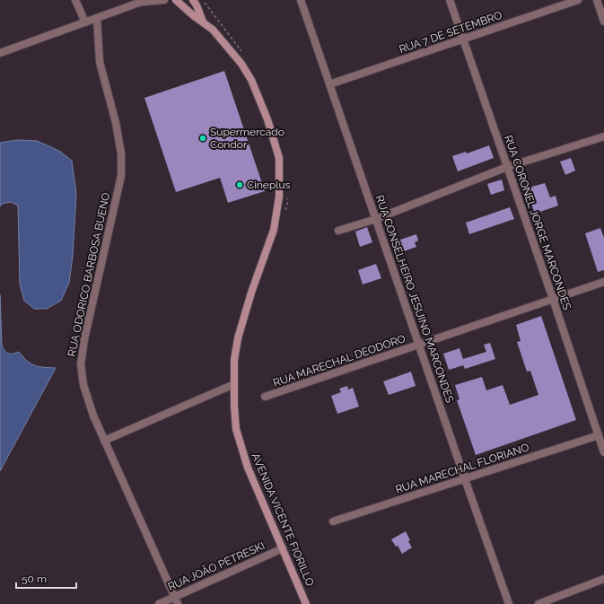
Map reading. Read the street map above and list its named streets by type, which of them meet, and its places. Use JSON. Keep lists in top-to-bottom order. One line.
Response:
{"streets":{"main road":["AVENIDA VICENTE FIORILLO"],"street":["RUA 7 DE SETEMBRO","RUA CORONEL JORGE MARCONDES","RUA ODORICO BARBOSA BUENO","RUA CONSELHEIRO JESUINO MARCONDES","RUA MARECHAL DEODORO","RUA MARECHAL FLORIANO","RUA JOÃO PETRESKI"]},"crossings":[["RUA 7 DE SETEMBRO","RUA CORONEL JORGE MARCONDES"],["RUA 7 DE SETEMBRO","RUA CONSELHEIRO JESUINO MARCONDES"],["RUA CORONEL JORGE MARCONDES","RUA MARECHAL DEODORO"],["RUA CORONEL JORGE MARCONDES","RUA MARECHAL FLORIANO"],["RUA ODORICO BARBOSA BUENO","RUA JOÃO PETRESKI"],["RUA CONSELHEIRO JESUINO MARCONDES","RUA MARECHAL DEODORO"],["RUA CONSELHEIRO JESUINO MARCONDES","RUA MARECHAL FLORIANO"],["AVENIDA VICENTE FIORILLO","RUA JOÃO PETRESKI"]],"places":["Supermercado Condor","Cineplus"],"scale_bar":"50 m"}
